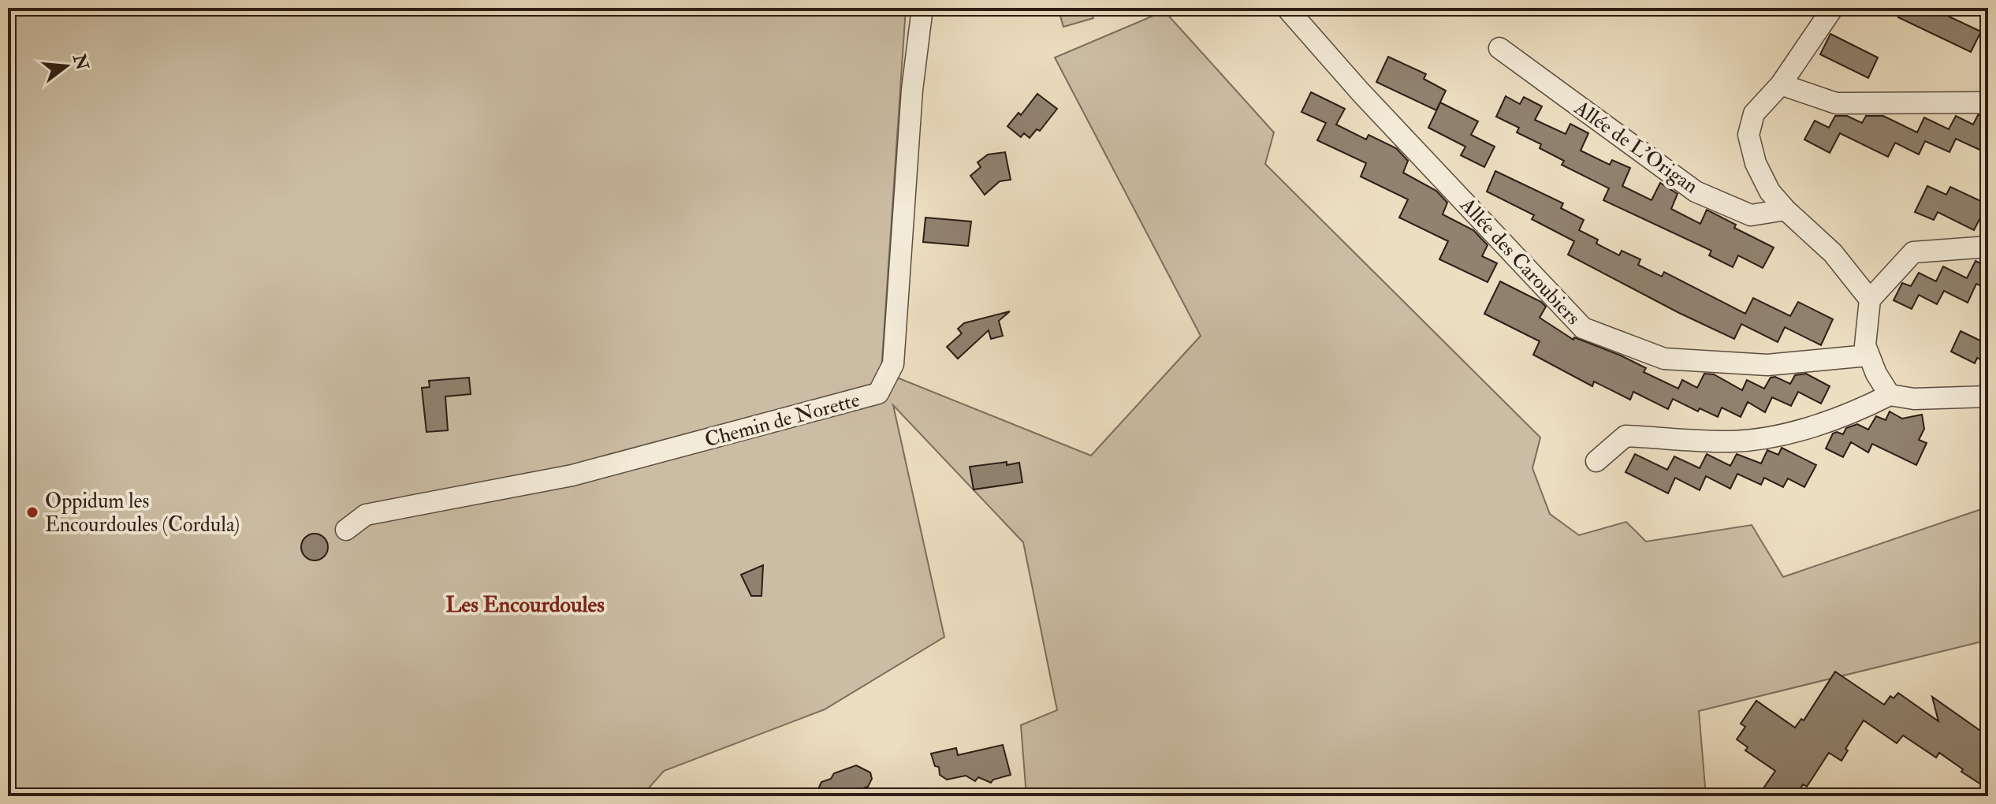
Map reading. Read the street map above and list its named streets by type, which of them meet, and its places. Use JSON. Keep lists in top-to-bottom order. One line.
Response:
{"streets":{"street":["Allée de L'Origan","Allée des Caroubiers","Chemin de Norette"]},"districts":["Les Encourdoules"],"places":["Oppidum les Encourdoules (Cordula)"],"north":"right"}
